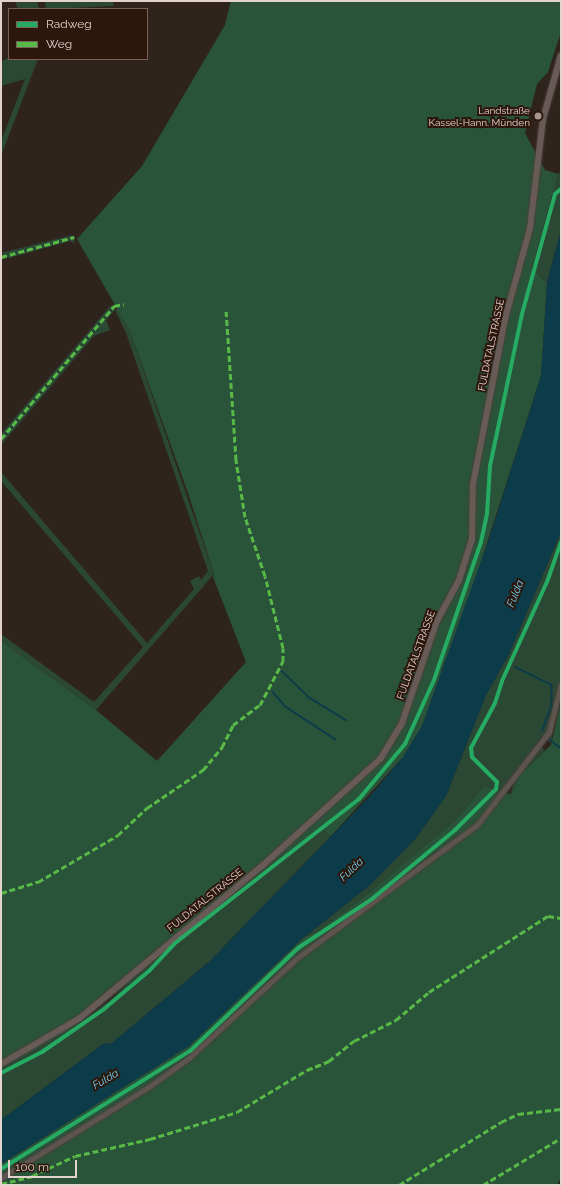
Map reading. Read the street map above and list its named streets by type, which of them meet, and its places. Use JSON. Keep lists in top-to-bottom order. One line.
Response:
{"streets":{"main road":["FULDATALSTRASSE"]},"water":["Fulda"],"places":["Landstraße Kassel-Hann. Münden"],"legend":["Radweg","Weg"],"scale_bar":"100 m"}
